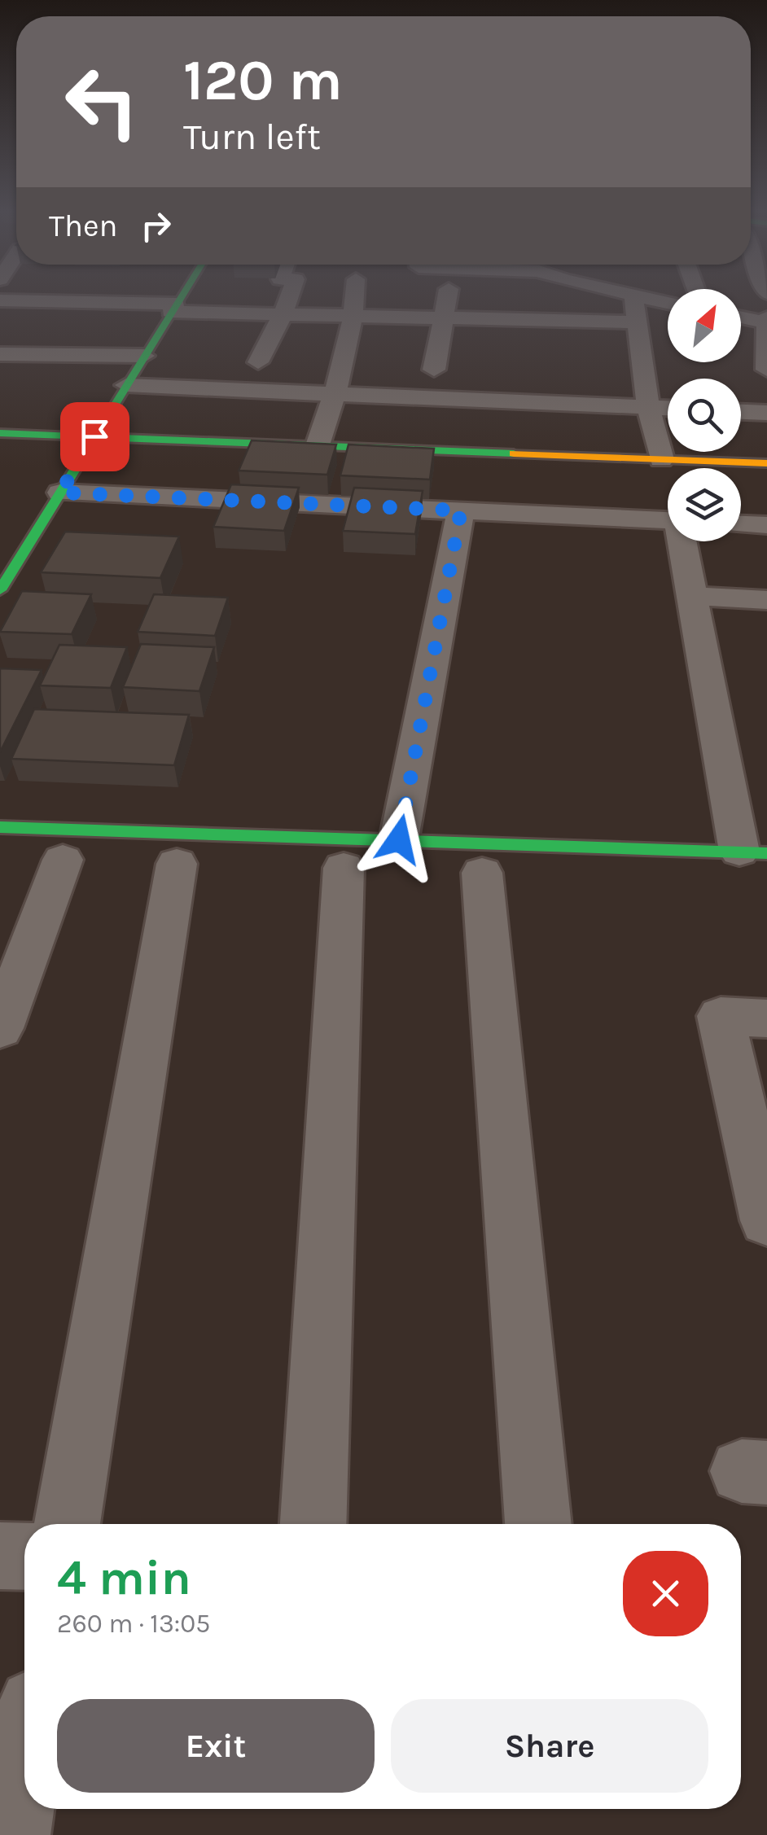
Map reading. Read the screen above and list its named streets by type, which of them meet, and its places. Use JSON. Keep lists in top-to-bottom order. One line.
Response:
{"north":"top right","page":{"turn":["120 m","Turn left"],"then":"Then","heading":["4 min","260 m · 13:05"],"buttons":["Exit","Share"]}}
